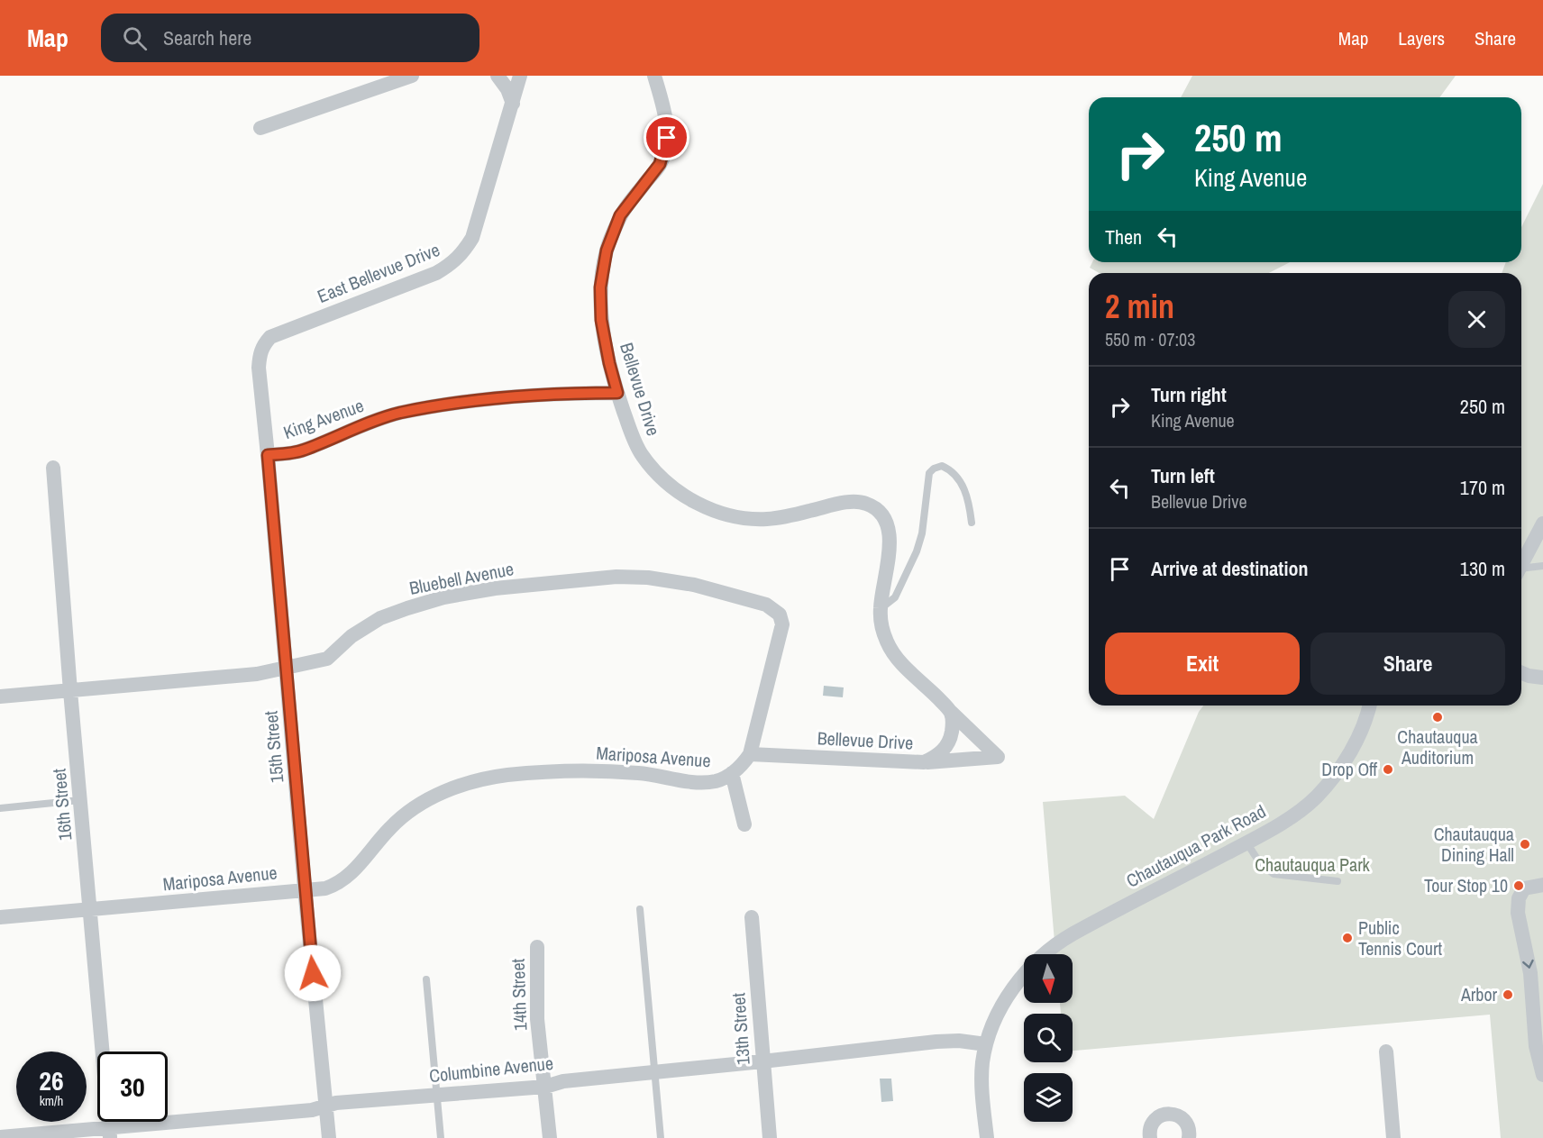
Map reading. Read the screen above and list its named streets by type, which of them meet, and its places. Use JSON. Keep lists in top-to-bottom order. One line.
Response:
{"streets":{"street":["East Bellevue Drive","Bellevue Drive","King Avenue","Bluebell Avenue","15th Street","Mariposa Avenue","16th Street","Chautauqua Park Road","14th Street","13th Street","Columbine Avenue"]},"crossings":[["East Bellevue Drive","15th Street"],["Bellevue Drive","King Avenue"],["Bellevue Drive","Bluebell Avenue"],["Bellevue Drive","Mariposa Avenue"],["King Avenue","15th Street"],["Bluebell Avenue","15th Street"],["Bluebell Avenue","Mariposa Avenue"],["Bluebell Avenue","16th Street"],["15th Street","Mariposa Avenue"],["15th Street","Columbine Avenue"],["Mariposa Avenue","16th Street"],["16th Street","Columbine Avenue"],["Chautauqua Park Road","Columbine Avenue"],["14th Street","Columbine Avenue"],["13th Street","Columbine Avenue"]],"parks":["Chautauqua Park"],"places":["Chautauqua Auditorium","Drop Off","Chautauqua Dining Hall","Tour Stop 10","Public Tennis Court","Arbor"],"north":"bottom","page":{"header":"Map","search":"Search here","nav":["Map","Layers","Share"],"turn":["250 m","King Avenue"],"then":"Then","heading":["2 min","550 m · 07:03"],"list":[{"name":"Turn right","note":"King Avenue","value":"250 m"},{"name":"Turn left","note":"Bellevue Drive","value":"170 m"},{"name":"Arrive at destination","value":"130 m"}],"buttons":["Exit","Share"],"speed":"26 km/h","limit":"30"}}
